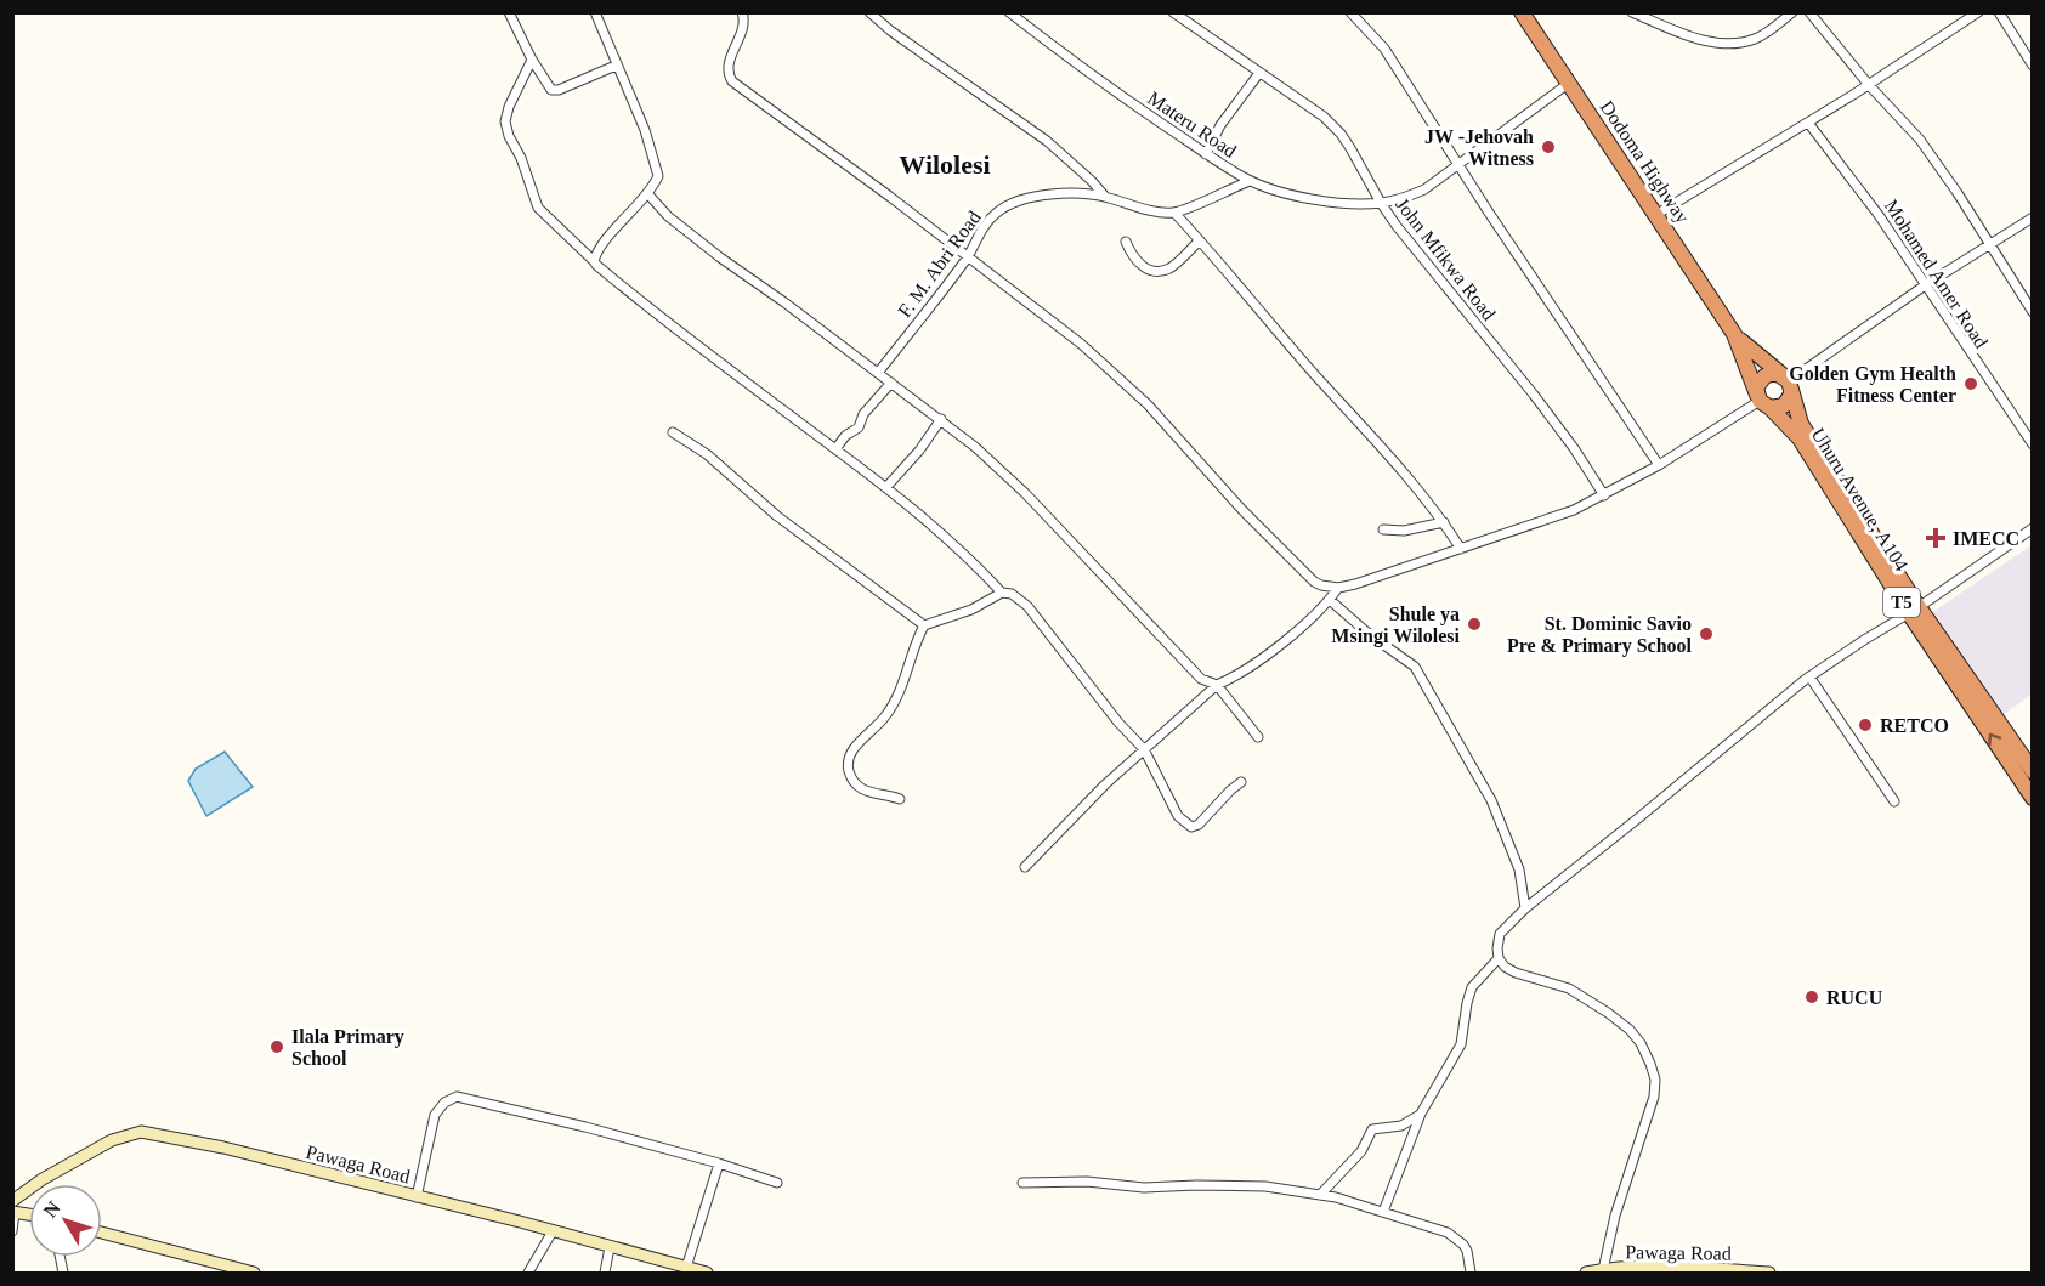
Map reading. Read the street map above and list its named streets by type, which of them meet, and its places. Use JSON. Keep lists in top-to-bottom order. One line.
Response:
{"streets":{"highway":["Dodoma Highway","Uhuru Avenue, A104","T5"],"main road":["Pawaga Road"],"street":["Materu Road","John Mfikwa Road","F. M. Abri Road","Mohamed Amer Road"]},"crossings":[["Materu Road","John Mfikwa Road"],["Dodoma Highway","T5"],["Uhuru Avenue, A104","T5"]],"districts":["Wilolesi"],"places":{"other":["JW -Jehovah Witness","Golden Gym Health Fitness Center","Shule ya Msingi Wilolesi","St. Dominic Savio Pre & Primary School","RETCO","RUCU","Ilala Primary School"],"health":["IMECC"]},"north":"top left"}
